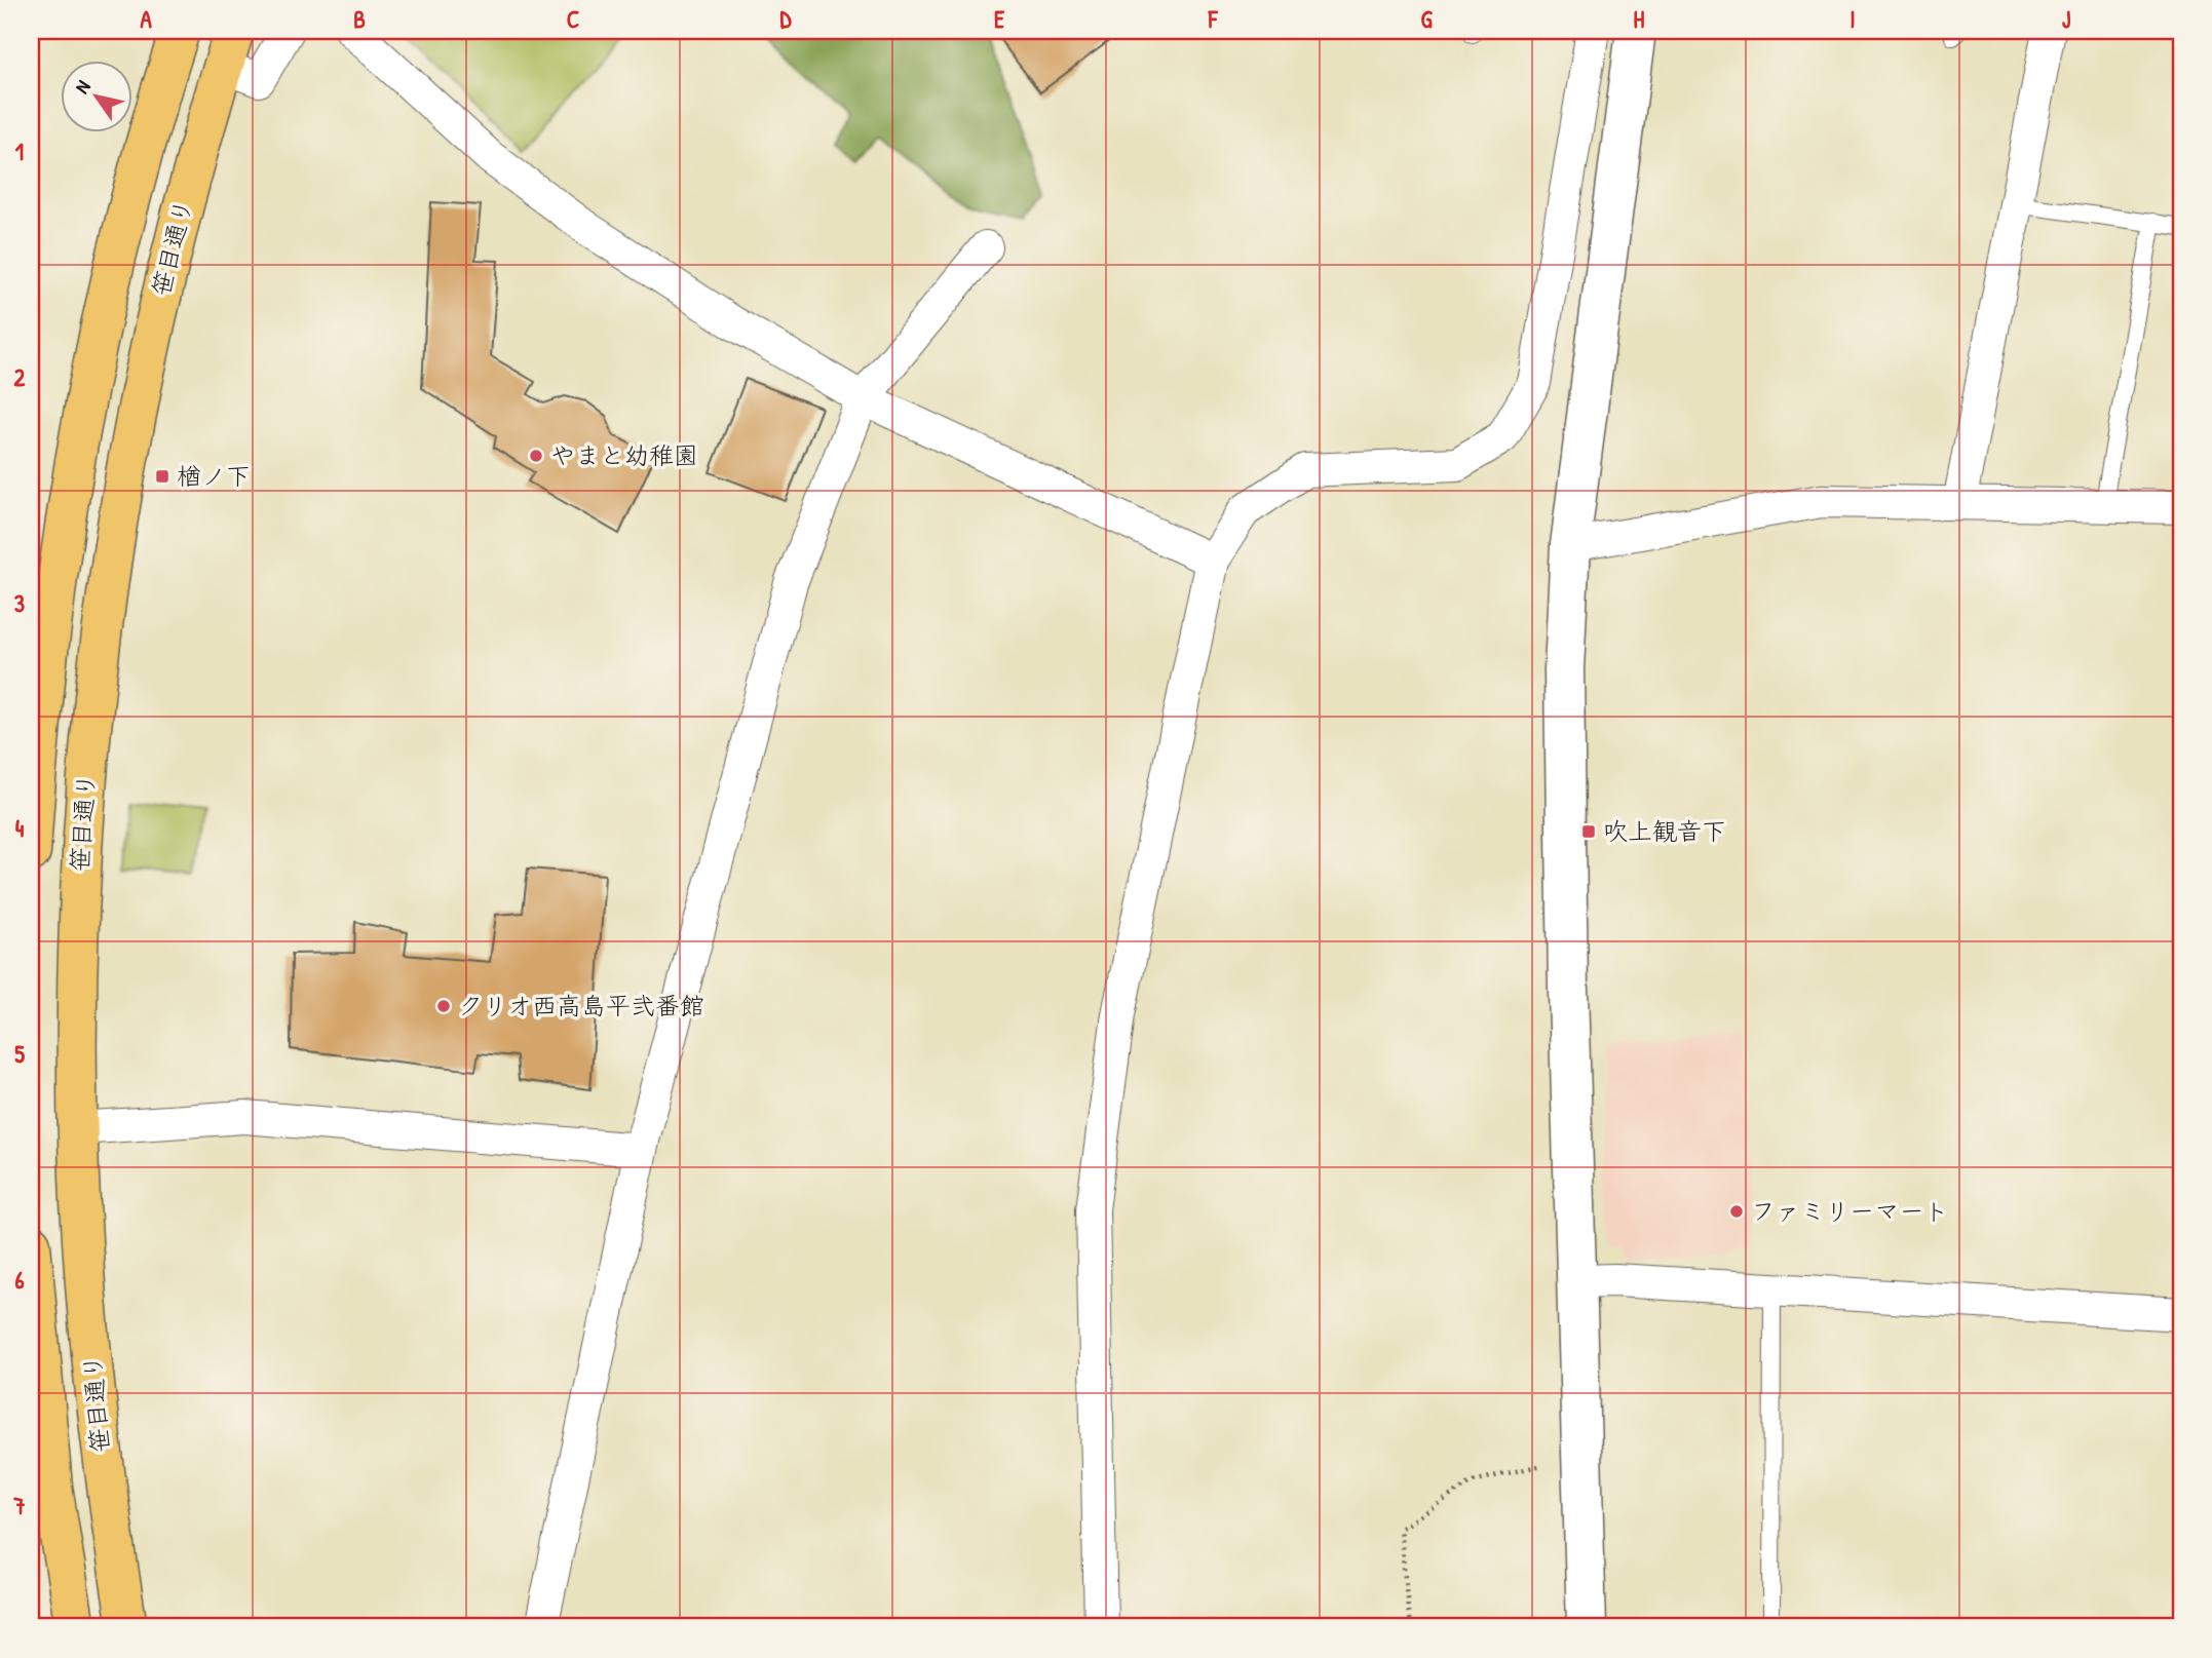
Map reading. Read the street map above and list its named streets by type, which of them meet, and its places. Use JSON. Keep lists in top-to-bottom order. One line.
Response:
{"streets":{"main road":["笹目通り"]},"places":{"other":["やまと幼稚園","クリオ西高島平弐番館","ファミリーマート"],"transit":["楢ノ下","吹上観音下"]},"north":"top left","grid":{"columns":["A","B","C","D","E","F","G","H","I","J"],"rows":["1","2","3","4","5","6","7"]}}
